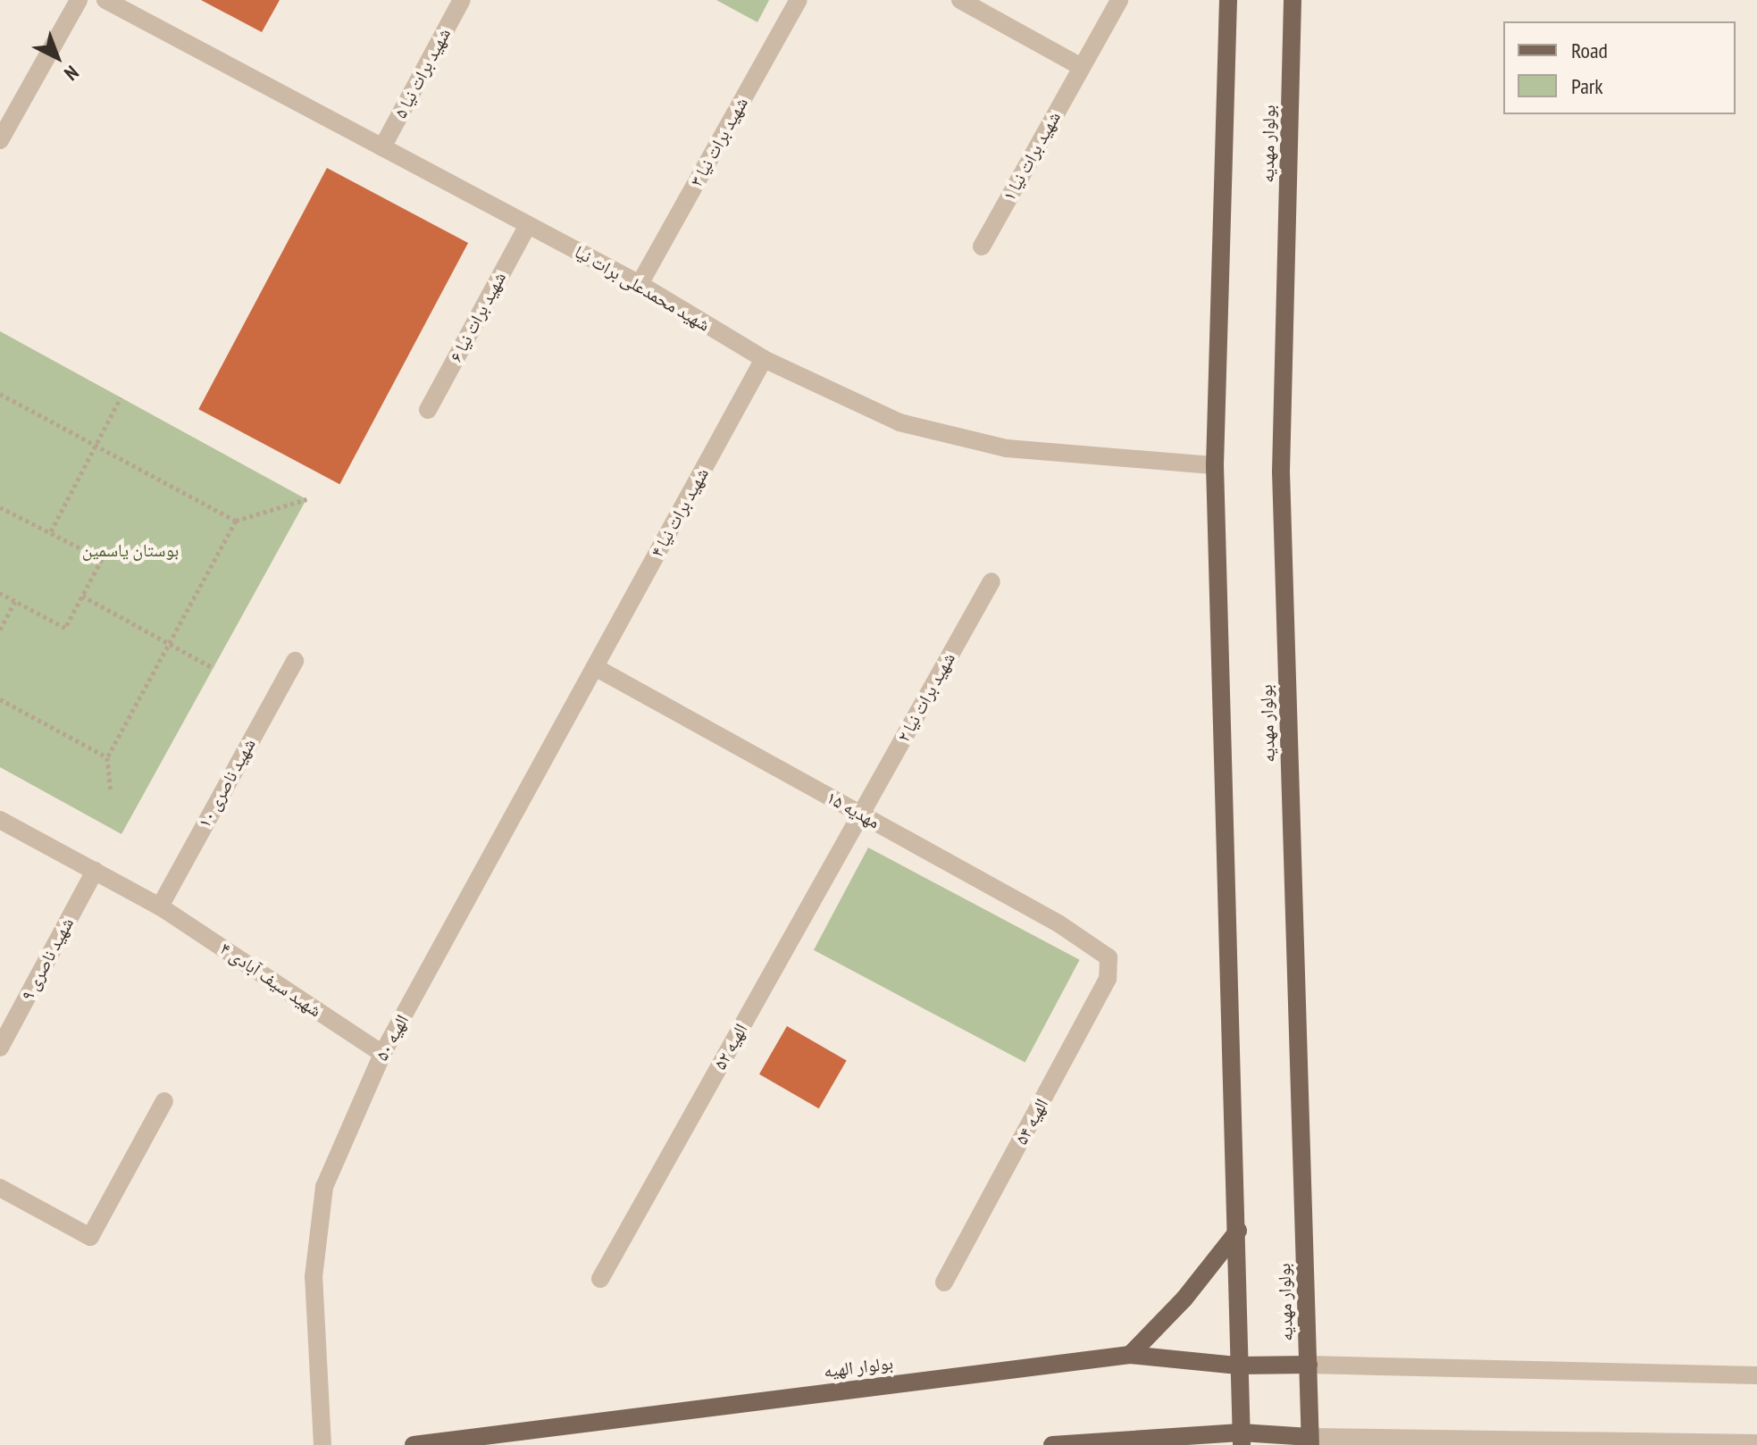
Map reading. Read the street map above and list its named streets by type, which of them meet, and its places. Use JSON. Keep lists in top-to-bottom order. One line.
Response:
{"streets":{"main road":["بولوار مهدیه","بولوار الهیه"],"street":["شهید برات نیا ۵","شهید برات نیا ۳","شهید برات نیا ۱","شهید محمدعلی برات نیا","شهید برات نیا ۶","شهید برات نیا ۴","شهید برات نیا ۲","شهید ناصری ۱۰","مهدیه ۱۵","شهید ناصری ۹","شهید سیف آبادی ۴","الهیه ۵۰","الهیه ۵۲","الهیه ۵۴"]},"crossings":[["شهید برات نیا ۵","شهید محمدعلی برات نیا"],["شهید برات نیا ۳","شهید محمدعلی برات نیا"],["بولوار مهدیه","بولوار الهیه"],["شهید محمدعلی برات نیا","شهید برات نیا ۶"],["شهید محمدعلی برات نیا","شهید برات نیا ۴"],["شهید برات نیا ۴","مهدیه ۱۵"],["شهید برات نیا ۴","الهیه ۵۰"],["شهید برات نیا ۲","مهدیه ۱۵"],["شهید برات نیا ۲","الهیه ۵۲"],["شهید ناصری ۱۰","شهید سیف آبادی ۴"],["مهدیه ۱۵","الهیه ۵۰"],["مهدیه ۱۵","الهیه ۵۲"],["مهدیه ۱۵","الهیه ۵۴"],["شهید ناصری ۹","شهید سیف آبادی ۴"],["شهید سیف آبادی ۴","الهیه ۵۰"]],"parks":["بوستان یاسمین"],"legend":["Road","Park"],"north":"bottom right"}
